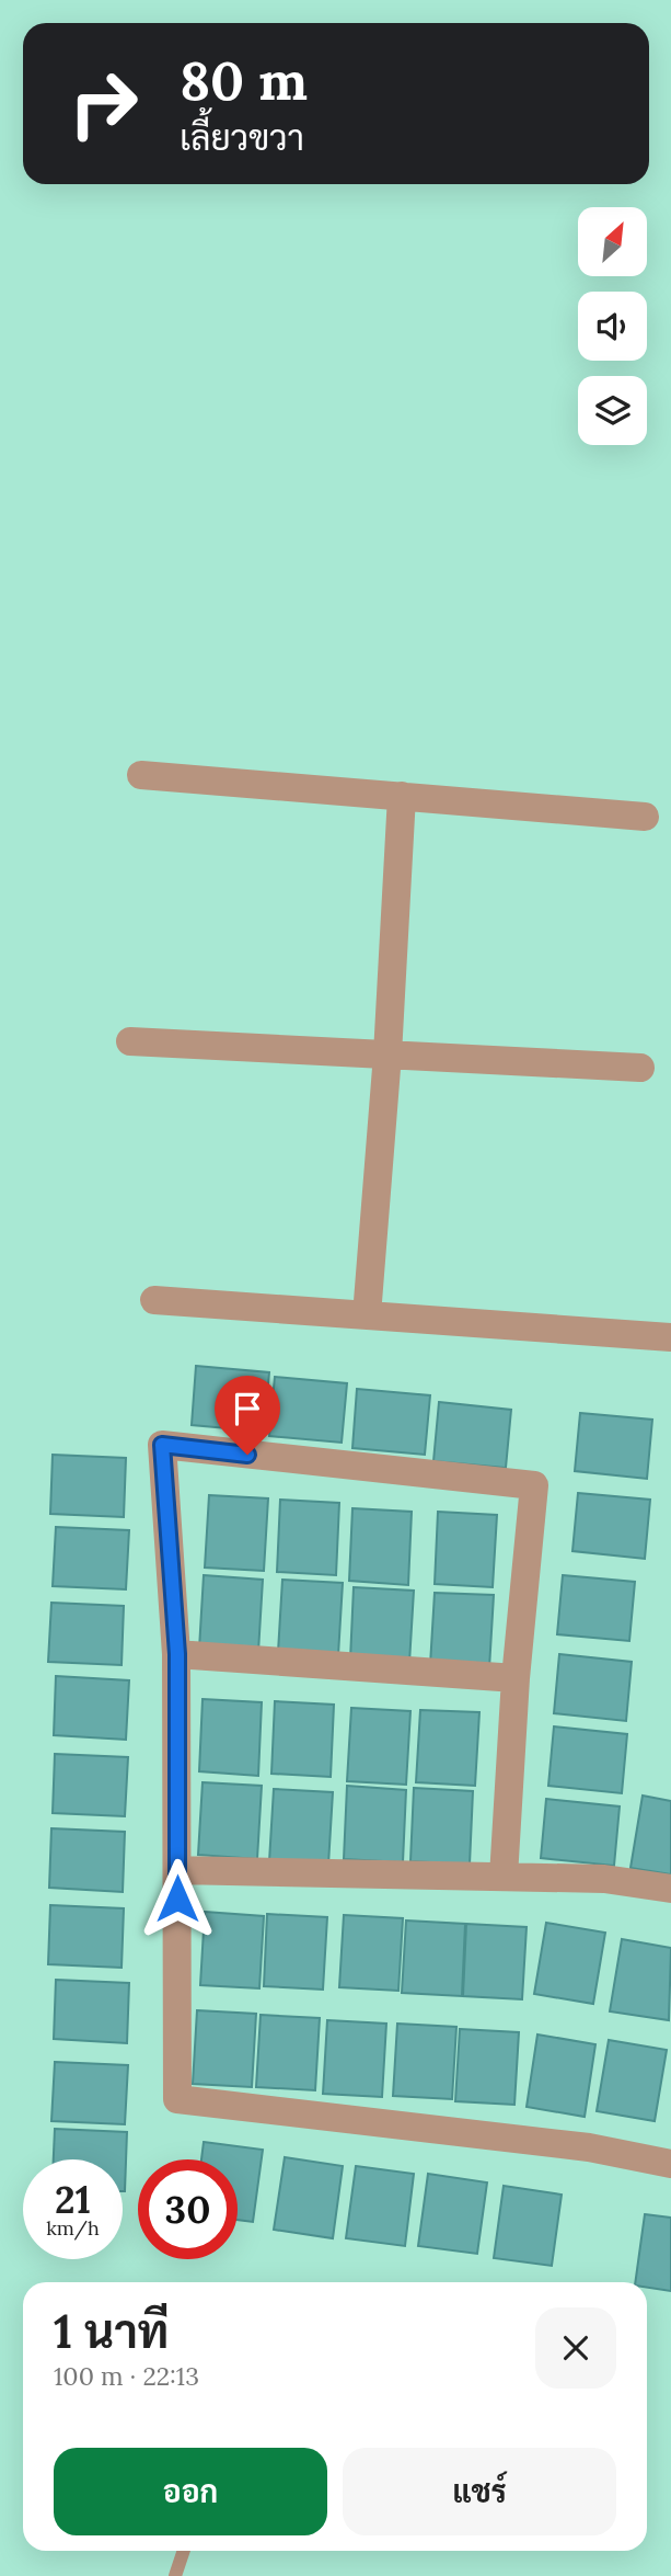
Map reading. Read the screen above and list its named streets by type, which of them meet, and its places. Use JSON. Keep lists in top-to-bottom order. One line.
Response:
{"north":"top right","page":{"turn":["80 m","เลี้ยวขวา"],"speed":"21 km/h","limit":"30","heading":["1 นาที","100 m · 22:13"],"buttons":["ออก","แชร์"]}}
